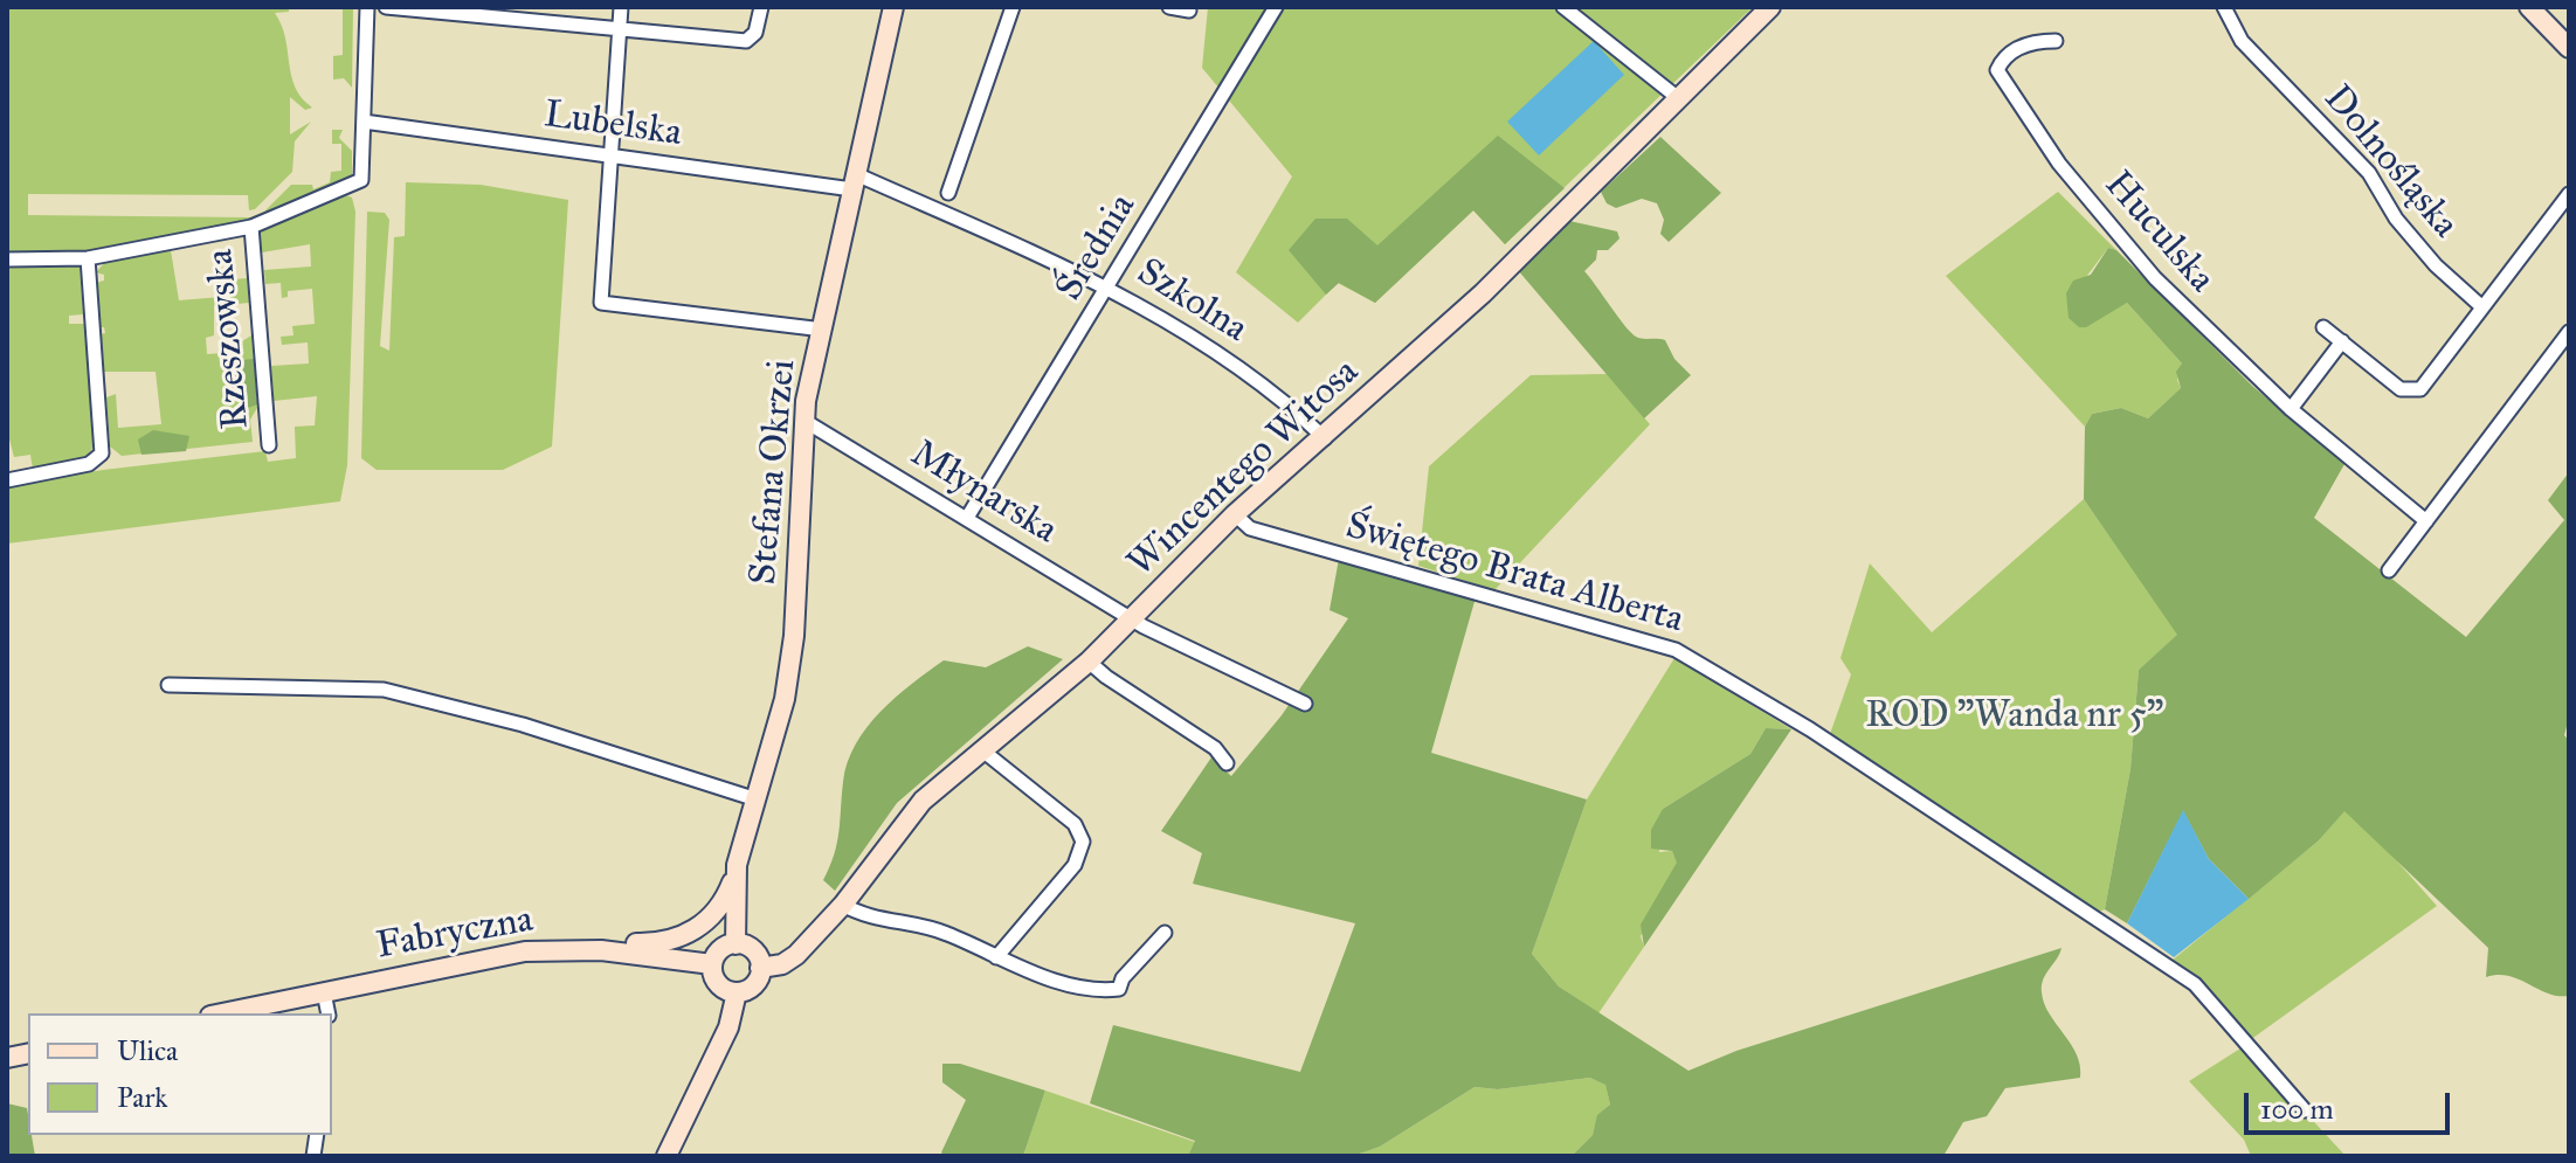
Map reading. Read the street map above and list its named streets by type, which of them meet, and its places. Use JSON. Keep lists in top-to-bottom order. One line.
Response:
{"streets":{"street":["Lubelska","Dolnośląska","Huculska","Średnia","Szkolna","Rzeszowska","Wincentego Witosa","Stefana Okrzei","Młynarska","Świętego Brata Alberta","Fabryczna"]},"crossings":[["Lubelska","Szkolna"],["Lubelska","Stefana Okrzei"],["Średnia","Szkolna"],["Średnia","Młynarska"],["Szkolna","Wincentego Witosa"],["Szkolna","Stefana Okrzei"],["Wincentego Witosa","Stefana Okrzei"],["Wincentego Witosa","Młynarska"],["Wincentego Witosa","Świętego Brata Alberta"],["Wincentego Witosa","Fabryczna"],["Stefana Okrzei","Młynarska"],["Stefana Okrzei","Fabryczna"]],"parks":["ROD \"Wanda nr 5\""],"legend":["Ulica","Park"],"scale_bar":"100 m"}
